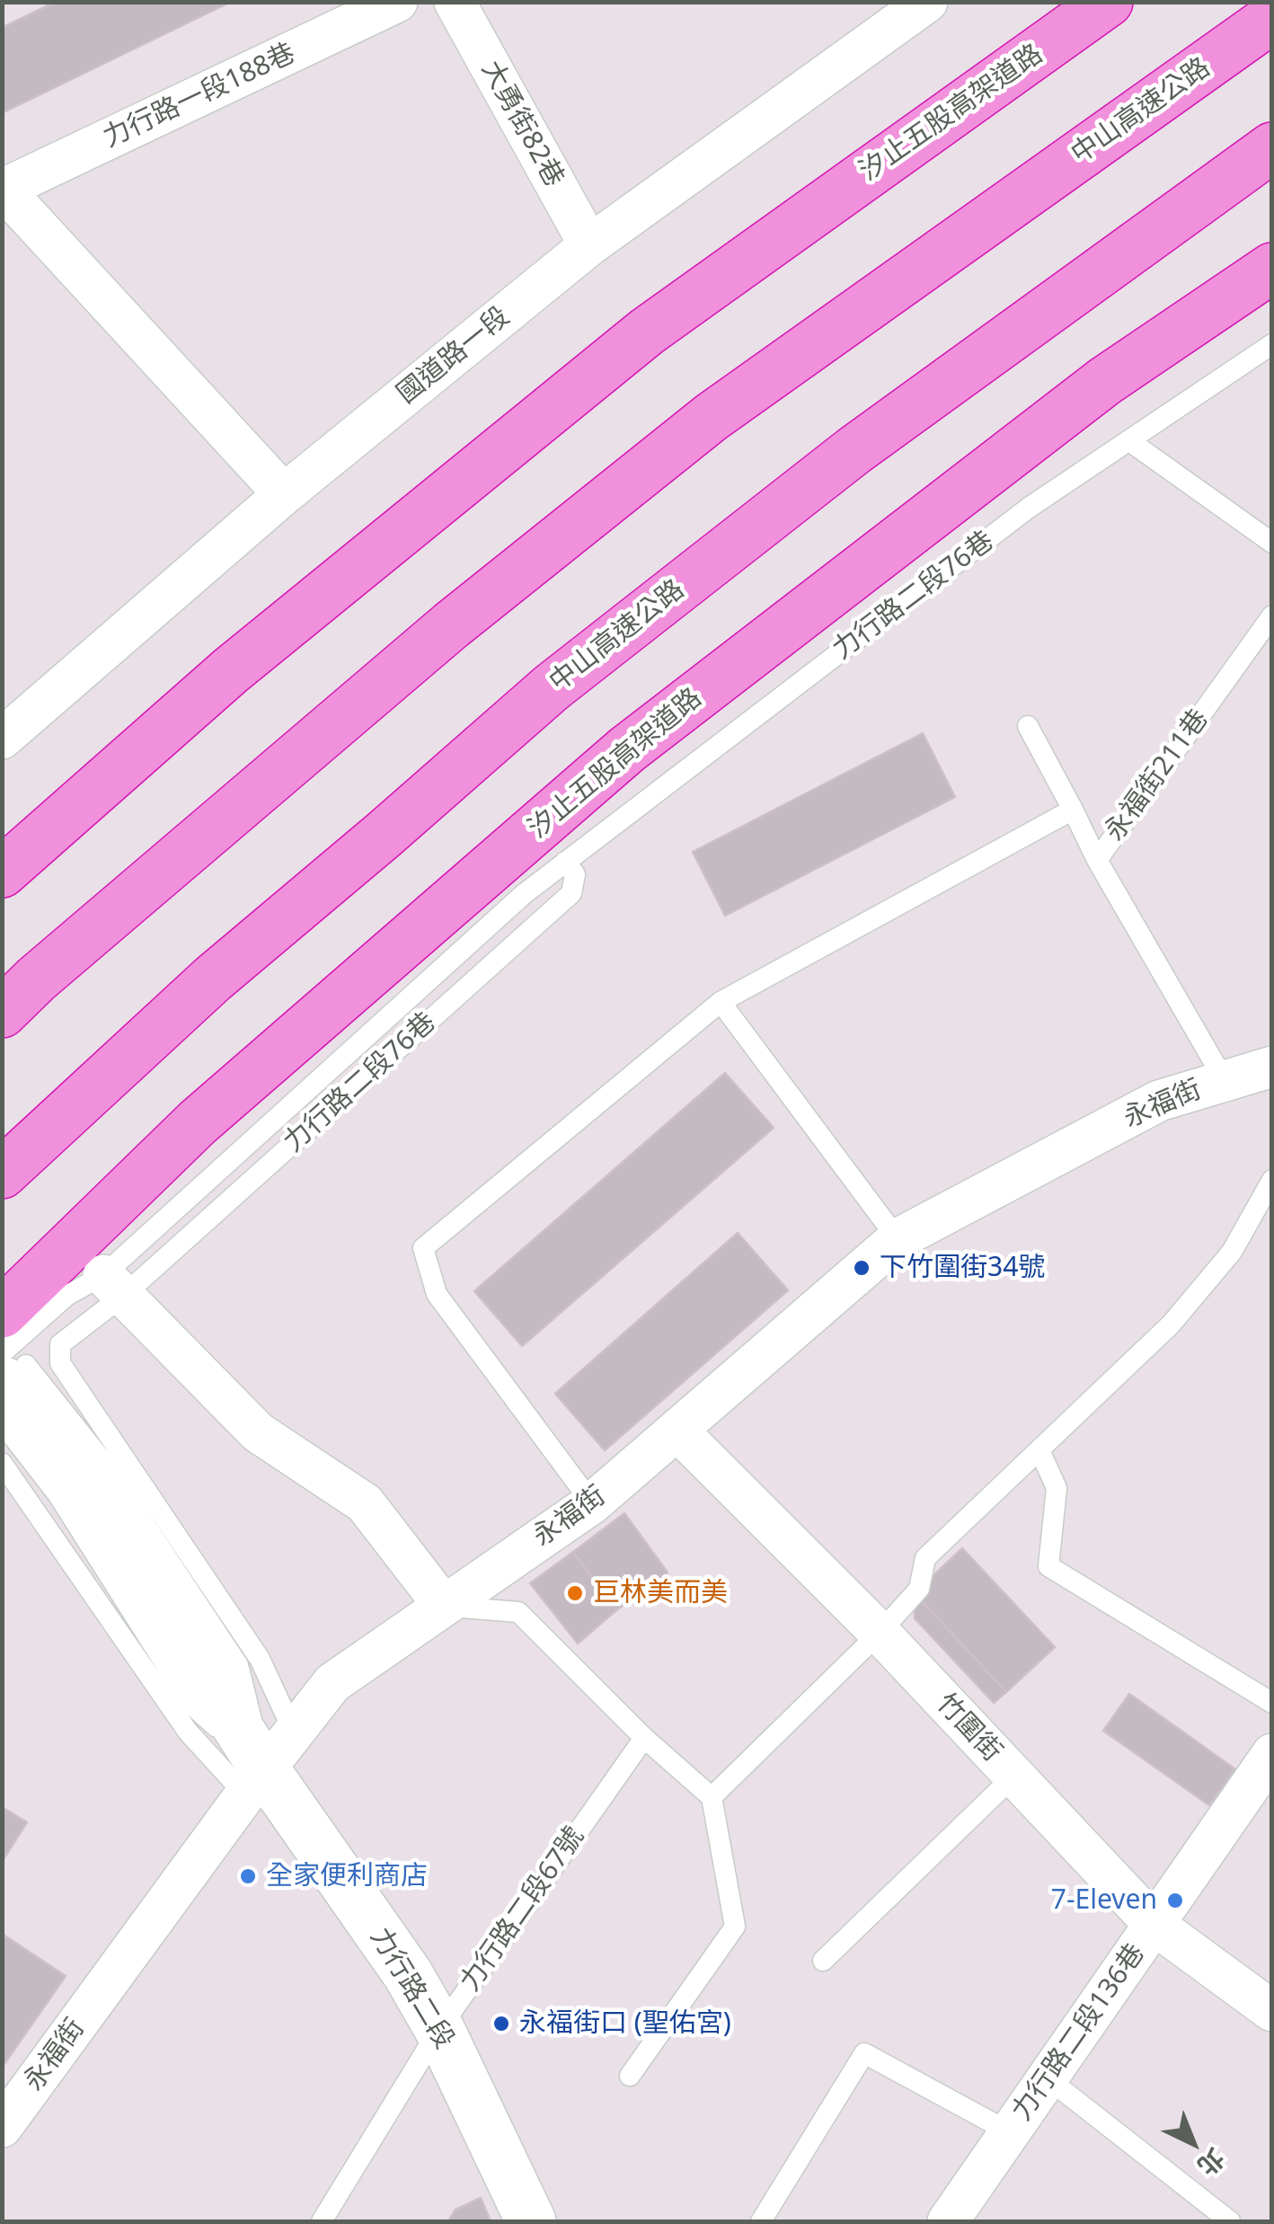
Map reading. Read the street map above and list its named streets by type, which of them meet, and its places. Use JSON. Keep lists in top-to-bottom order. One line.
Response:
{"streets":{"highway":["中山高速公路","汐止五股高架道路"],"street":["力行路一段188巷","大勇街82巷","國道路一段","永福街","竹圍街","力行路二段","力行路二段136巷"],"lane":["力行路二段76巷","永福街211巷","力行路二段67號"]},"crossings":[["大勇街82巷","國道路一段"],["永福街211巷","永福街"],["永福街","竹圍街"],["永福街","力行路二段"],["竹圍街","力行路二段136巷"],["力行路二段67號","力行路二段"]],"places":["下竹圍街34號","巨林美而美","全家便利商店","7-Eleven","永福街口 (聖佑宮)"],"north":"bottom right"}
